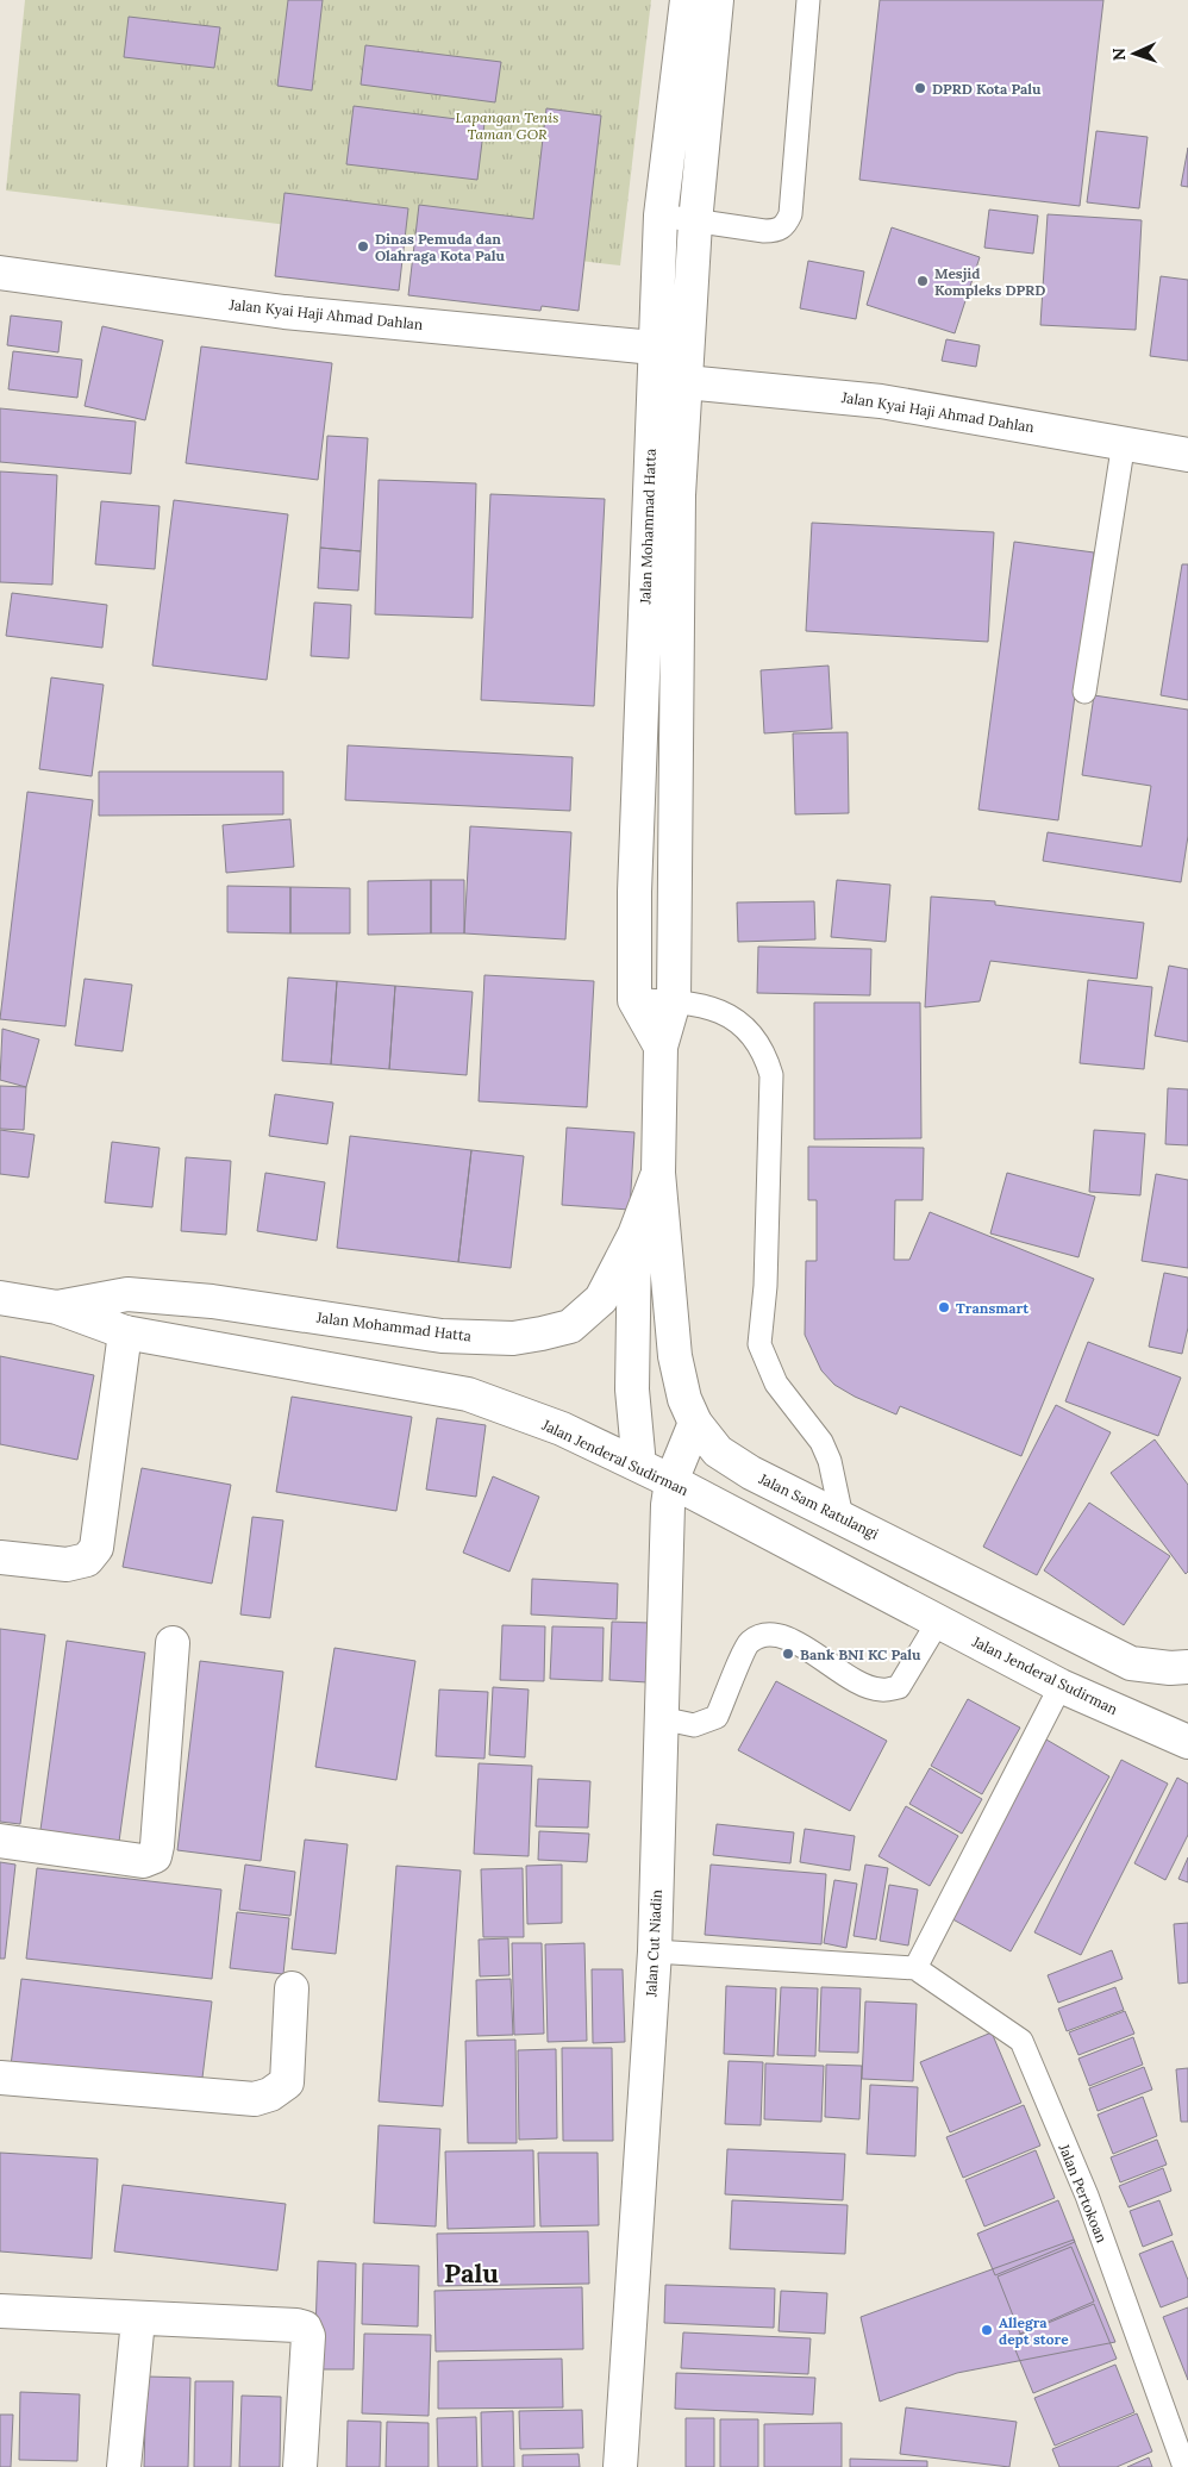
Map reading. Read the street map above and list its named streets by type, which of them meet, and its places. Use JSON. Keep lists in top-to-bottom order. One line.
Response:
{"streets":{"main road":["Jalan Kyai Haji Ahmad Dahlan","Jalan Mohammad Hatta","Jalan Jenderal Sudirman","Jalan Sam Ratulangi","Jalan Cut Niadin"],"lane":["Jalan Pertokoan"]},"crossings":[["Jalan Kyai Haji Ahmad Dahlan","Jalan Mohammad Hatta"],["Jalan Mohammad Hatta","Jalan Jenderal Sudirman"],["Jalan Mohammad Hatta","Jalan Sam Ratulangi"],["Jalan Jenderal Sudirman","Jalan Cut Niadin"],["Jalan Sam Ratulangi","Jalan Cut Niadin"]],"districts":["Palu"],"parks":["Lapangan Tenis Taman GOR"],"places":["DPRD Kota Palu","Dinas Pemuda dan Olahraga Kota Palu","Mesjid Kompleks DPRD","Transmart","Bank BNI KC Palu","Allegra dept store"],"north":"left"}
